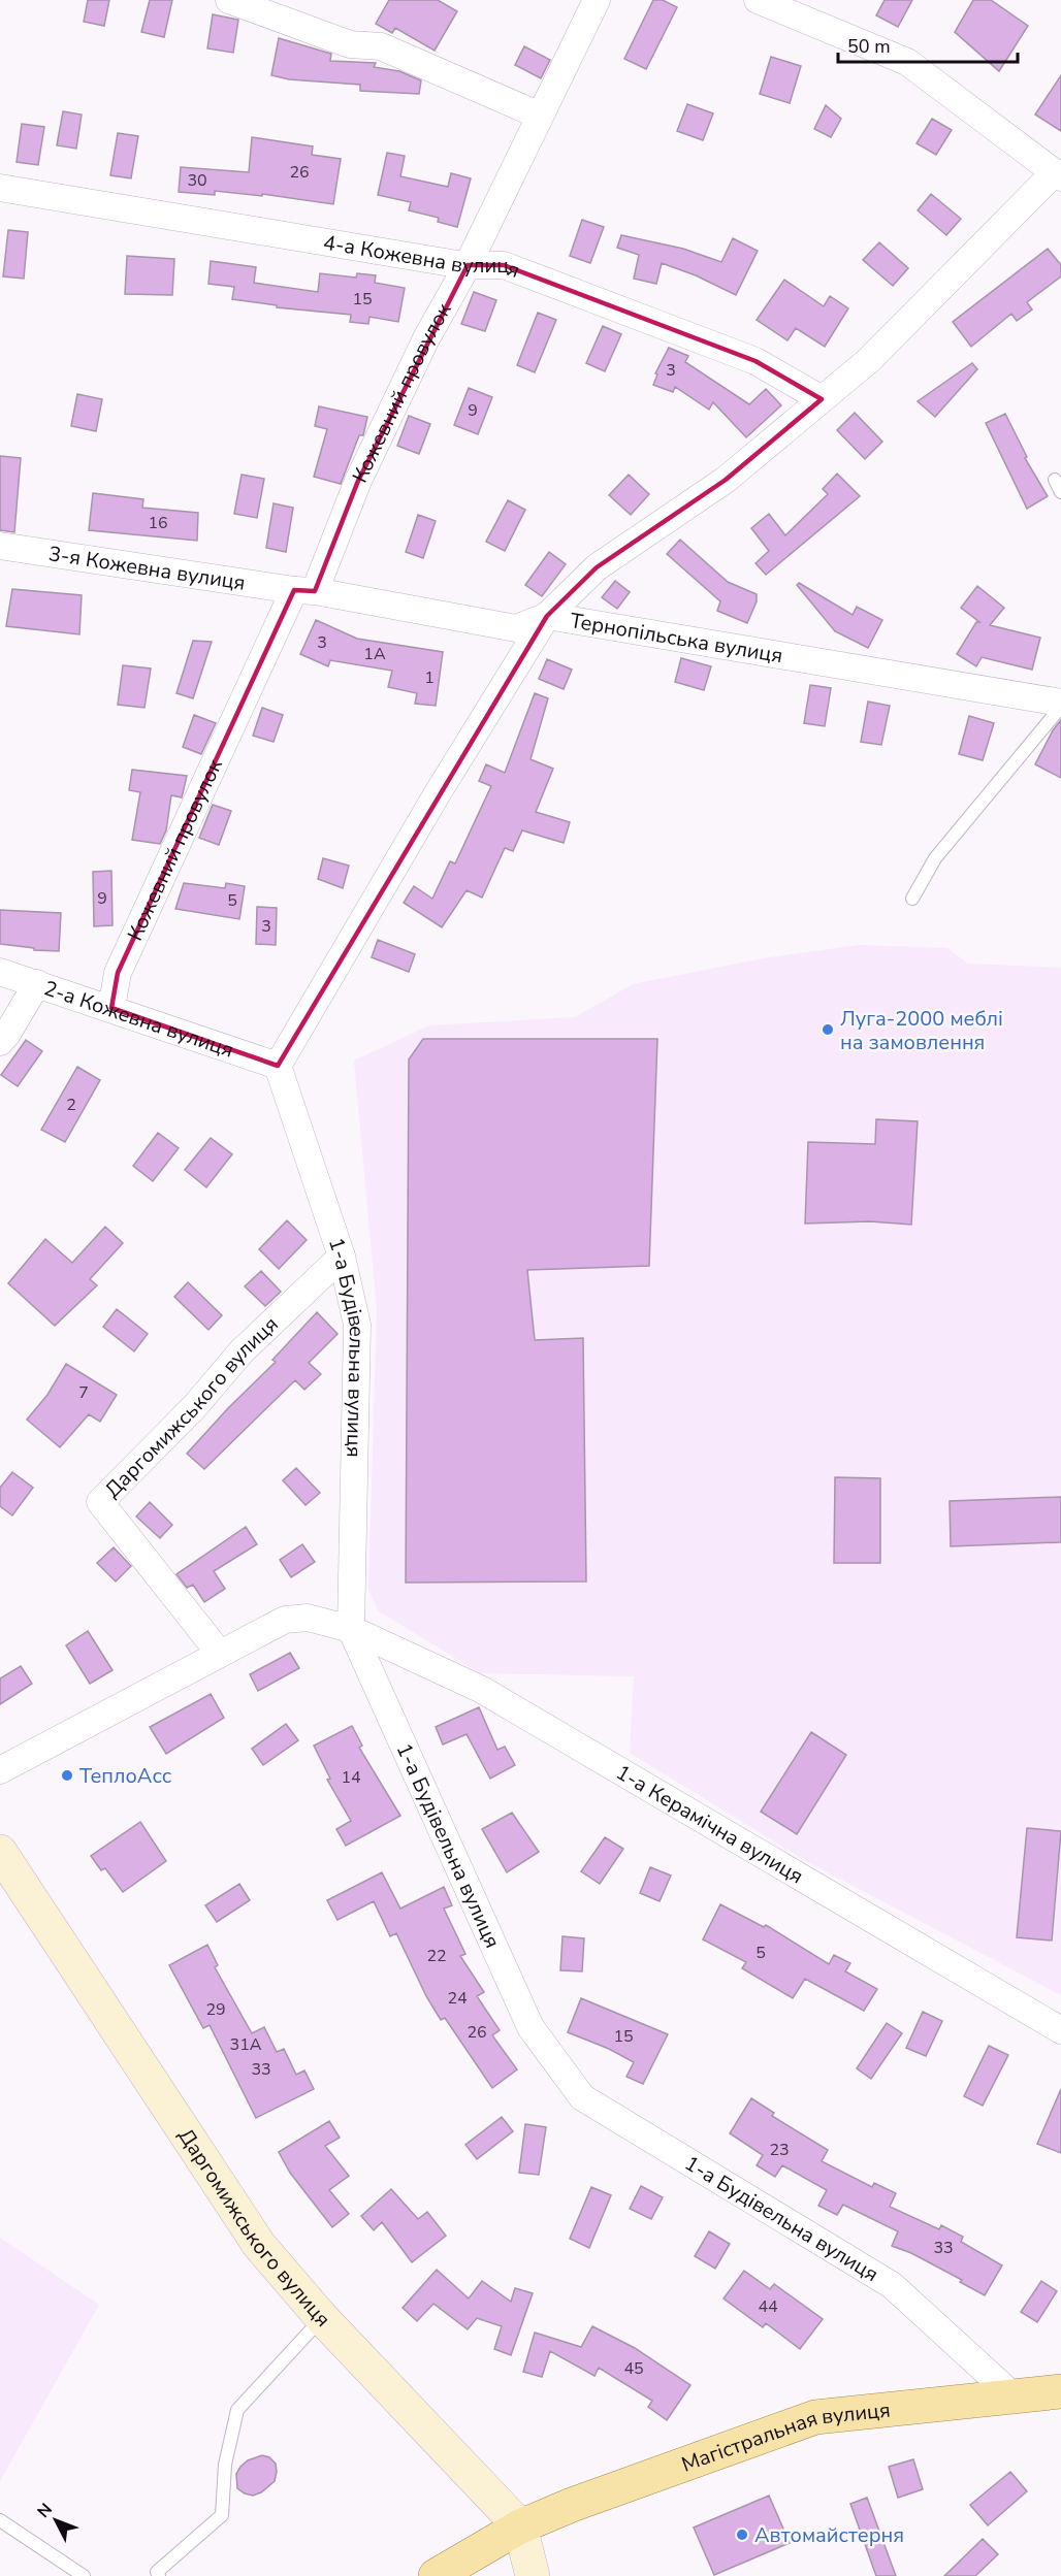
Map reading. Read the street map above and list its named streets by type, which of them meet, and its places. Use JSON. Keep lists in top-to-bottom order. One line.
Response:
{"streets":{"main road":["Магістральная вулиця"],"street":["4-а Кожевна вулиця","Кожевний провулок","3-я Кожевна вулиця","Тернопільська вулиця","2-а Кожевна вулиця","1-а Будівельна вулиця","Даргомижського вулиця","1-а Керамічна вулиця"]},"crossings":[["4-а Кожевна вулиця","Кожевний провулок"],["Кожевний провулок","3-я Кожевна вулиця"],["Кожевний провулок","Тернопільська вулиця"],["Кожевний провулок","2-а Кожевна вулиця"],["3-я Кожевна вулиця","Тернопільська вулиця"],["2-а Кожевна вулиця","1-а Будівельна вулиця"],["1-а Будівельна вулиця","Даргомижського вулиця"],["1-а Будівельна вулиця","1-а Керамічна вулиця"],["1-а Будівельна вулиця","Магістральная вулиця"],["Даргомижського вулиця","1-а Керамічна вулиця"],["Даргомижського вулиця","Магістральная вулиця"]],"places":["Луга-2000 меблі на замовлення","ТеплоАсс","Автомайстерня"],"house_numbers":["26","30","15","3","9","16","3","1А","1","9","5","3","2","7","14","5","22","24","29","26","15","31А","33","23","33","44","45"],"scale_bar":"50 m","north":"top left"}
